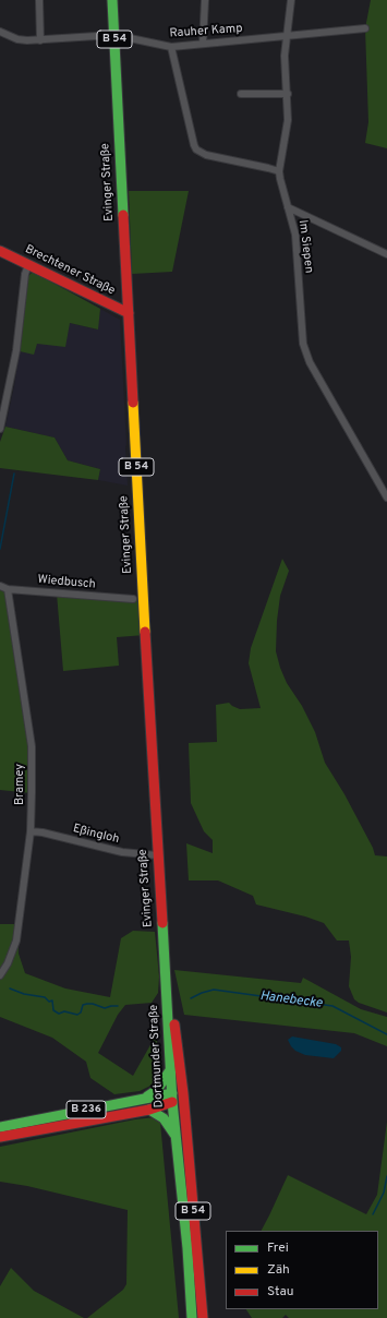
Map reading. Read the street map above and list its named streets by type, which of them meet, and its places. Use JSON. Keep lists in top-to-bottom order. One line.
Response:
{"streets":{"main road":["B 54","Evinger Straße","Brechtener Straße","Dortmunder Straße","B 236"],"street":["Rauher Kamp","Im Siepen","Wiedbusch","Bramey","Eßingloh"]},"crossings":[["Rauher Kamp","Evinger Straße"],["Evinger Straße","Brechtener Straße"],["Evinger Straße","Eßingloh"],["Evinger Straße","Dortmunder Straße"],["Wiedbusch","Bramey"],["Bramey","Eßingloh"],["Dortmunder Straße","B 236"]],"water":["Hanebecke"],"legend":["Frei","Zäh","Stau"]}
